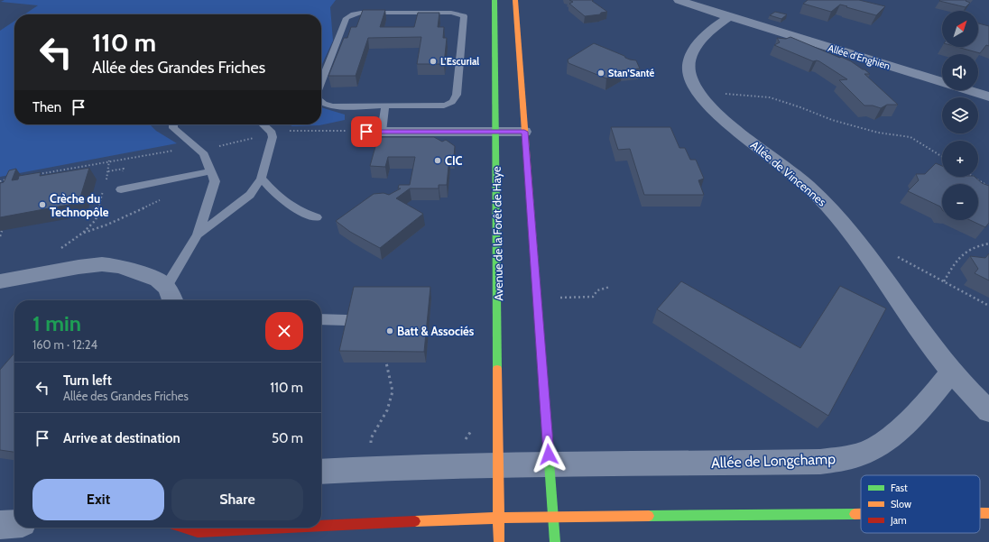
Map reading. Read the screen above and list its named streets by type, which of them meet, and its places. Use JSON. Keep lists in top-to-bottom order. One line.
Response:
{"streets":{"street":["Allée d'Enghien","Allée de Vincennes","Avenue de la Forêt de Haye","Allée de Longchamp"]},"crossings":[["Allée d'Enghien","Allée de Vincennes"],["Allée de Vincennes","Allée de Longchamp"]],"places":["L'Escurial","Stan’Santé","CIC","Crèche du Technopôle","Batt & Associés"],"legend":["Fast","Slow","Jam"],"north":"top right","page":{"map_buttons":["+","−"],"turn":["110 m","Allée des Grandes Friches"],"then":"Then","heading":["1 min","160 m · 12:24"],"list":[{"name":"Turn left","note":"Allée des Grandes Friches","value":"110 m"},{"name":"Arrive at destination","value":"50 m"}],"buttons":["Exit","Share"]}}
